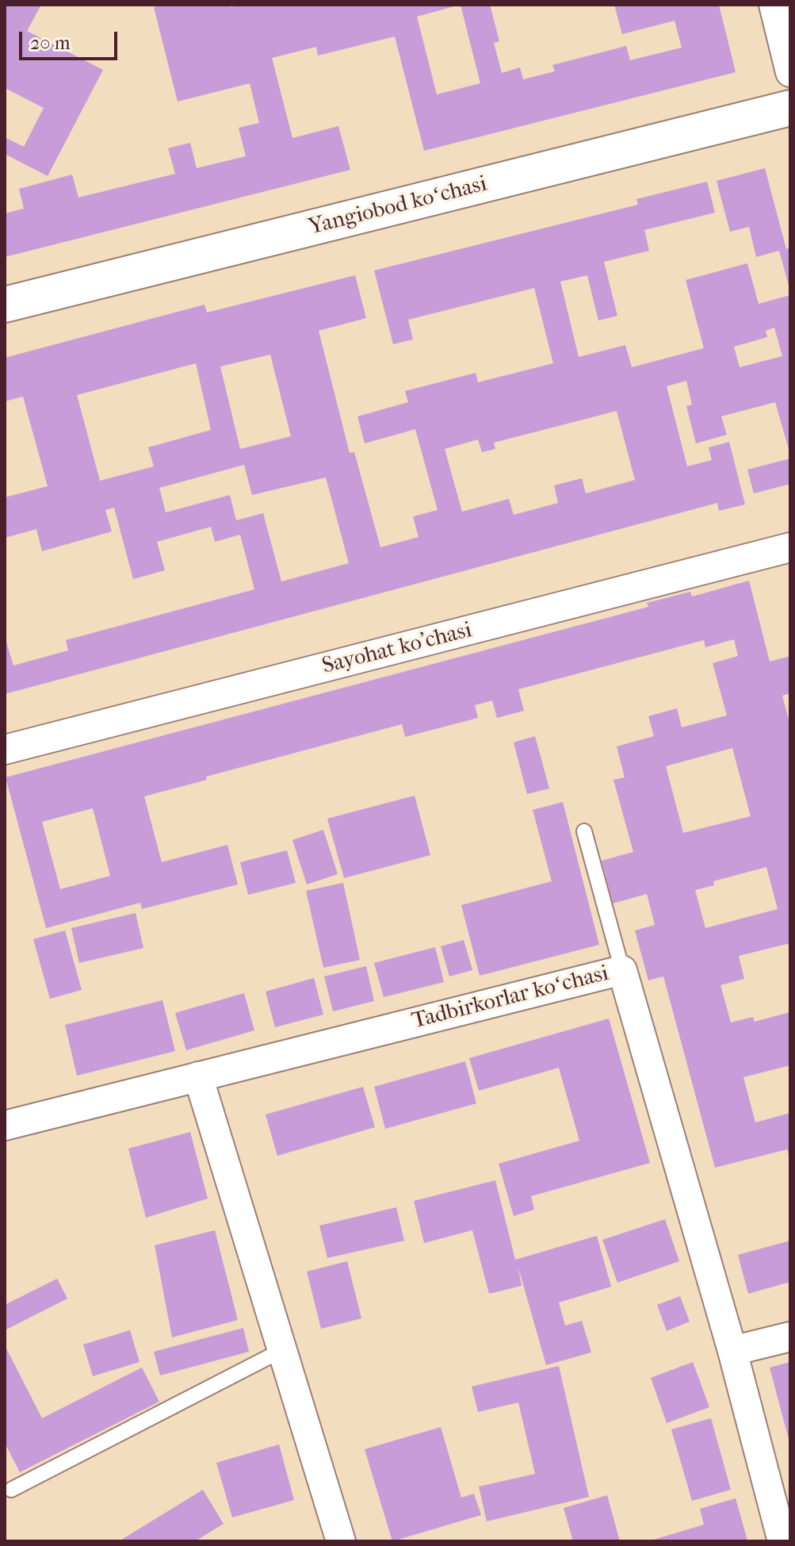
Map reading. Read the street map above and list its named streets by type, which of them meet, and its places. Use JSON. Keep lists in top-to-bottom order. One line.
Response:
{"streets":{"street":["Yangiobod koʻchasi","Sayohat ko'chasi","Tadbirkorlar koʻchasi"]},"scale_bar":"20 m"}
